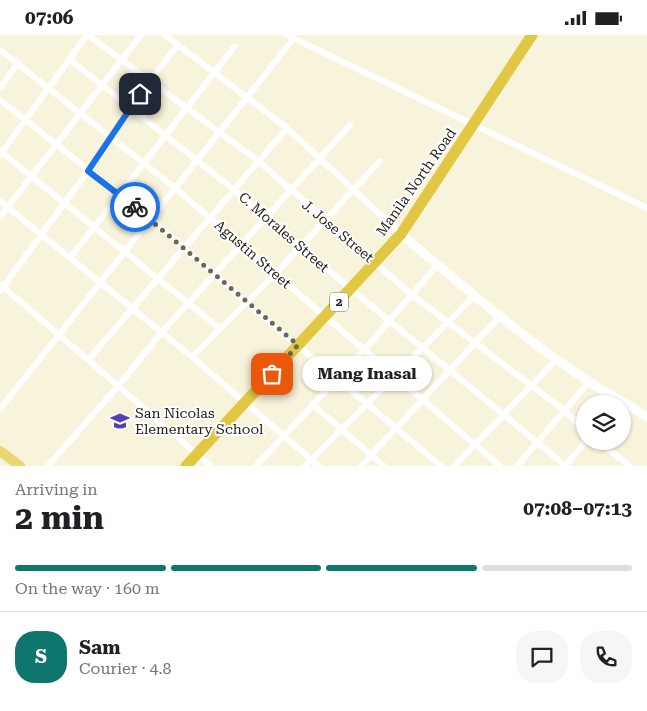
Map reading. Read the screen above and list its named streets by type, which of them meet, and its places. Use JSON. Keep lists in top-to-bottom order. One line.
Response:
{"streets":{"highway":["Manila North Road","2"],"street":["J. Jose Street","C. Morales Street","Agustin Street"]},"crossings":[["Manila North Road","J. Jose Street"],["Manila North Road","C. Morales Street"],["Manila North Road","Agustin Street"]],"places":{"other":["Mang Inasal"],"school or university":["San Nicolas Elementary School"]},"page":{"status":"07:06","bubble":"Mang Inasal","heading":["2 min","Arriving in","07:08–07:13"],"panel":["Sam","Courier · 4.8"],"bar":"On the way · 160 m","round":"S"}}
